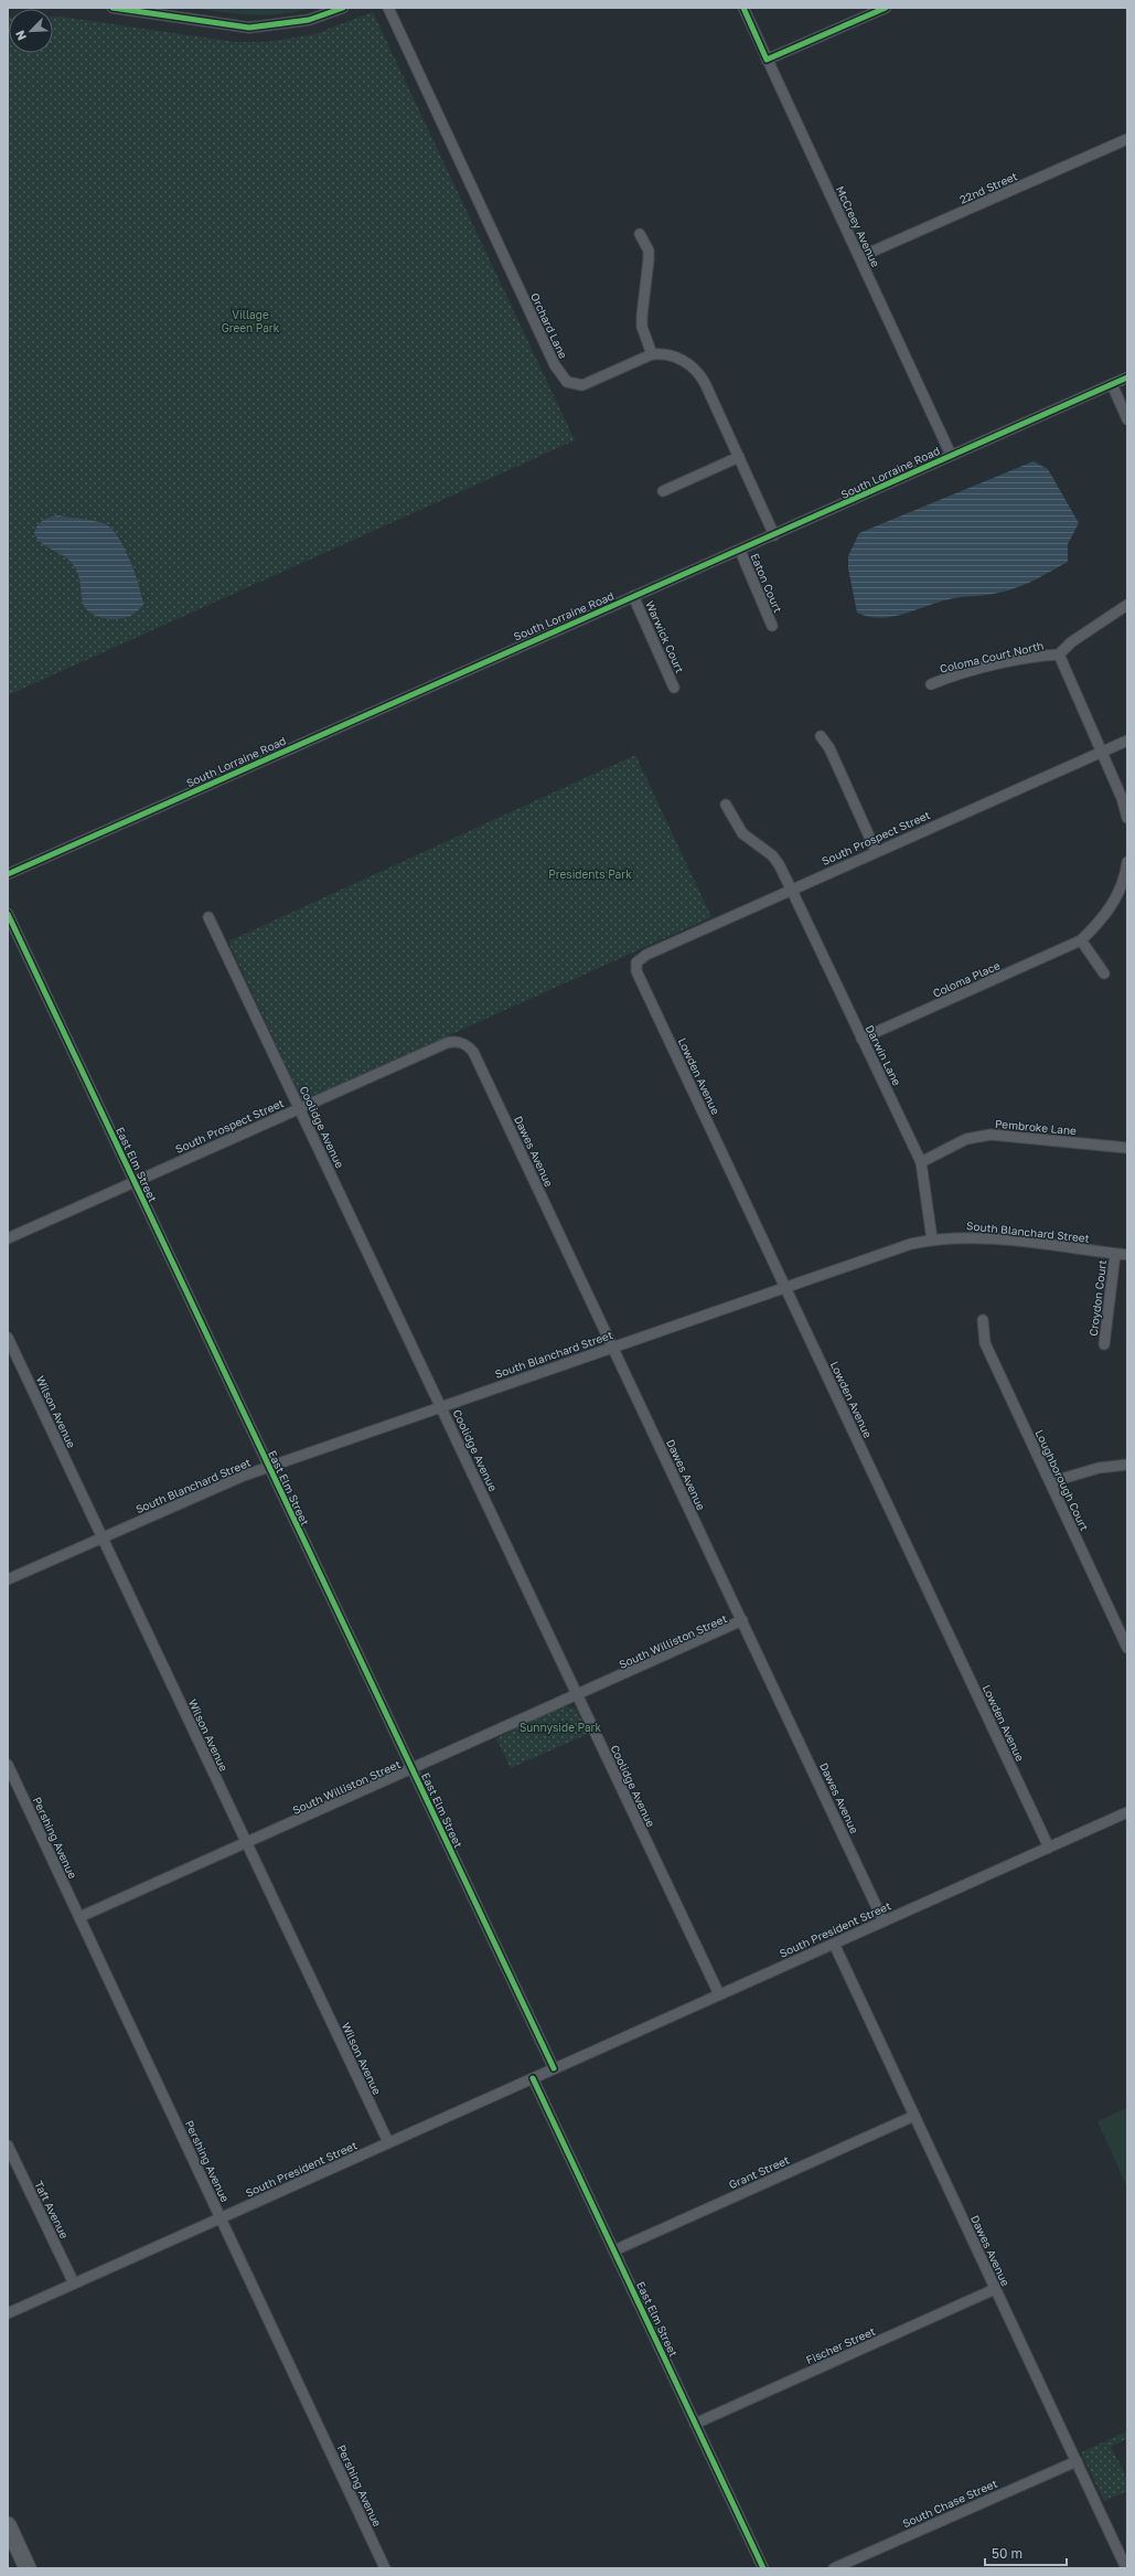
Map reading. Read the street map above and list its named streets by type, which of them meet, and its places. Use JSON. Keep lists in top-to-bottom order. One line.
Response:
{"streets":{"street":["22nd Street","McCreey Avenue","Orchard Lane","South Lorraine Road","Eaton Court","Warwick Court","Coloma Court North","South Prospect Street","Coloma Place","Darwin Lane","Lowden Avenue","Coolidge Avenue","Pembroke Lane","Dawes Avenue","East Elm Street","South Blanchard Street","Croydon Court","Wilson Avenue","Loughborough Court","South Williston Street","Pershing Avenue","South President Street","Grant Street","Taft Avenue","Fischer Street","South Chase Street"]},"crossings":[["22nd Street","McCreey Avenue"],["McCreey Avenue","South Lorraine Road"],["Orchard Lane","South Lorraine Road"],["South Lorraine Road","Eaton Court"],["South Lorraine Road","Warwick Court"],["South Prospect Street","Darwin Lane"],["South Prospect Street","Lowden Avenue"],["South Prospect Street","Coolidge Avenue"],["South Prospect Street","Dawes Avenue"],["South Prospect Street","East Elm Street"],["Coloma Place","Darwin Lane"],["Darwin Lane","Pembroke Lane"],["Darwin Lane","South Blanchard Street"],["Lowden Avenue","South Blanchard Street"],["Lowden Avenue","South President Street"],["Coolidge Avenue","South Blanchard Street"],["Coolidge Avenue","South Williston Street"],["Coolidge Avenue","South President Street"],["Dawes Avenue","South Blanchard Street"],["Dawes Avenue","South Williston Street"],["Dawes Avenue","South President Street"],["Dawes Avenue","Grant Street"],["Dawes Avenue","Fischer Street"],["Dawes Avenue","South Chase Street"],["East Elm Street","South Blanchard Street"],["East Elm Street","South Williston Street"],["East Elm Street","South President Street"],["East Elm Street","Grant Street"],["East Elm Street","Fischer Street"],["South Blanchard Street","Croydon Court"],["South Blanchard Street","Wilson Avenue"],["Wilson Avenue","South Williston Street"],["Wilson Avenue","South President Street"],["South Williston Street","Pershing Avenue"],["Pershing Avenue","South President Street"],["South President Street","Taft Avenue"]],"parks":["Village Green Park","Presidents Park","Sunnyside Park"],"scale_bar":"50 m","north":"bottom left"}
